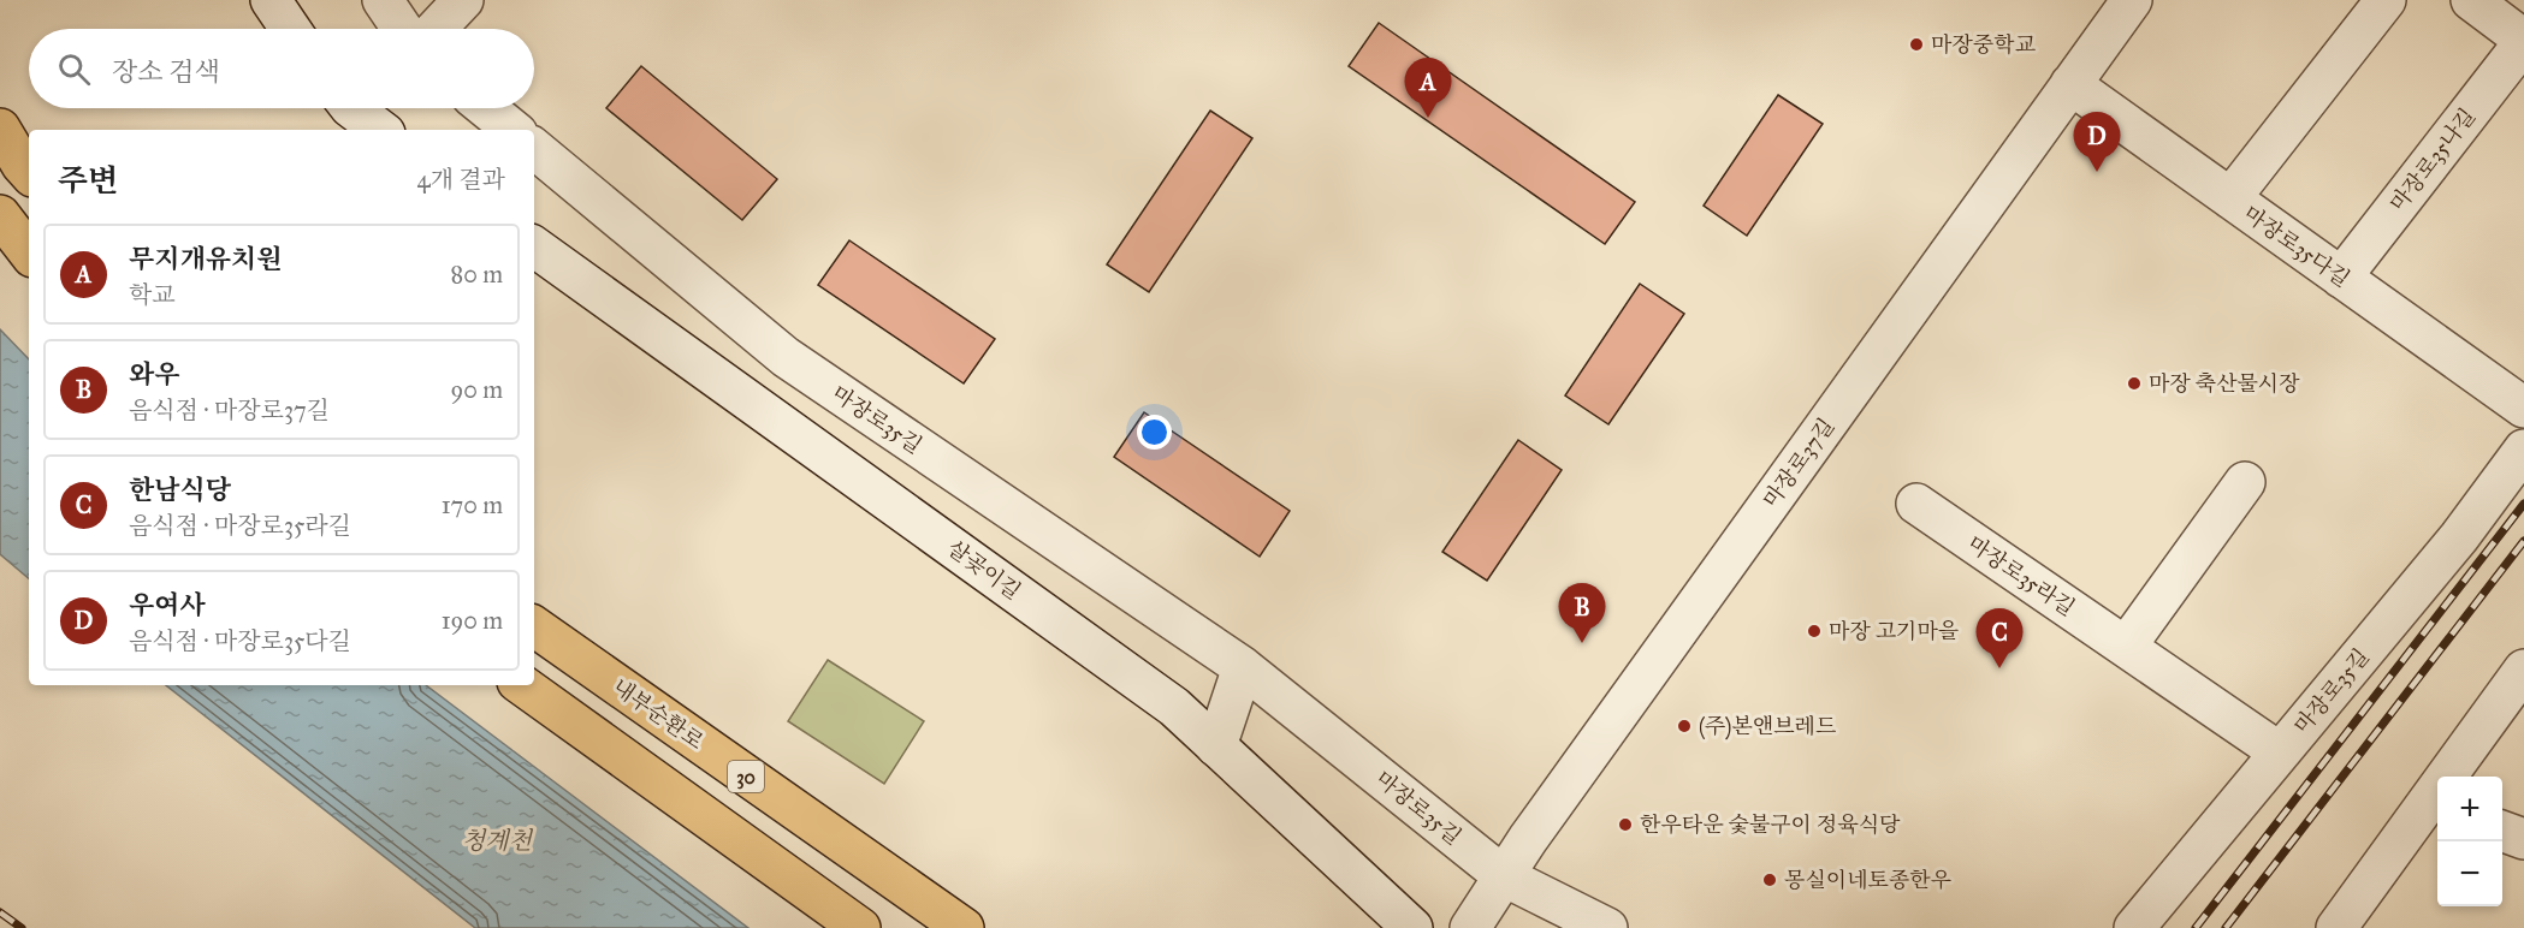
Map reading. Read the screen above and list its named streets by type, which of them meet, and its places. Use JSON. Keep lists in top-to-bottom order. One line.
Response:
{"streets":{"highway":["내부순환로","30"],"street":["마장로35나길","마장로35다길","마장로35길","마장로37길","살곶이길","마장로35라길"]},"crossings":[["마장로35나길","마장로35다길"],["마장로35다길","마장로37길"],["마장로35길","마장로37길"],["마장로35길","마장로35라길"]],"water":["청계천"],"places":["마장중학교","마장 축산물시장","마장 고기마을","(주)본앤브레드","한우타운 숯불구이 정육식당","몽실이네토종한우"],"page":{"search":"장소 검색","pins":["A","D","B","C"],"heading":["주변","4개 결과"],"list":[{"mark":"A","name":"무지개유치원","note":"학교","value":"80 m"},{"mark":"B","name":"와우","note":"음식점 · 마장로37길","value":"90 m"},{"mark":"C","name":"한남식당","note":"음식점 · 마장로35라길","value":"170 m"},{"mark":"D","name":"우여사","note":"음식점 · 마장로35다길","value":"190 m"}],"map_buttons":["+","−"]}}
